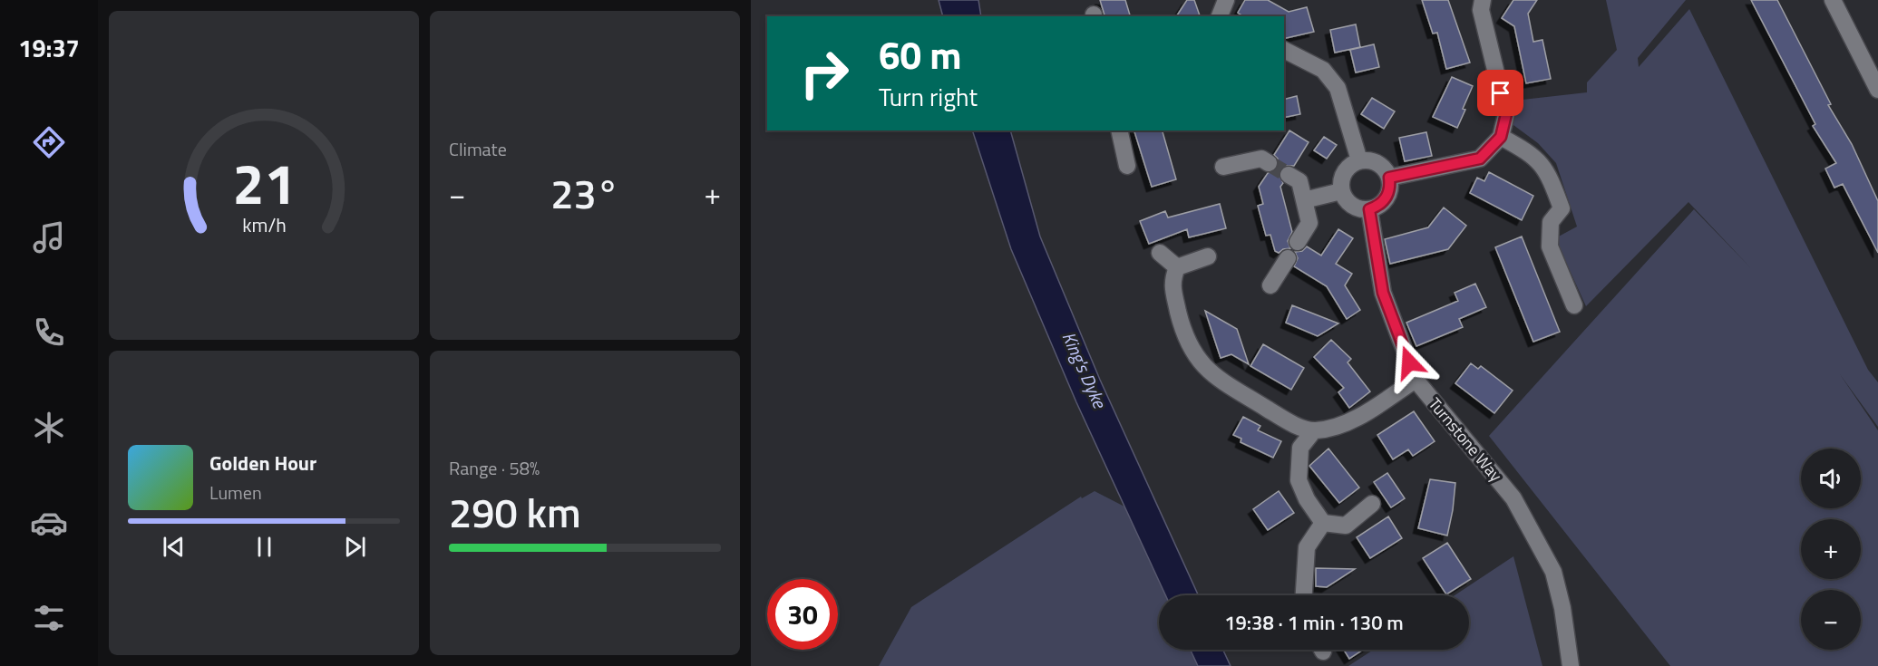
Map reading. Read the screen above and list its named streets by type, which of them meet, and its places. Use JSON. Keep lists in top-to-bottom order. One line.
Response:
{"streets":{"street":["Turnstone Way"]},"water":["King's Dyke"],"page":{"tabs":"19:37","tile":["Climate",["Range · 58%","290 km"]],"turn":["60 m","Turn right"],"heat":["−","23°","+"],"song":["Golden Hour","Lumen"],"map_buttons":["+","−"],"limit":"30","trip":"19:38 · 1 min · 130 m","gauge":["21","km/h"]}}
